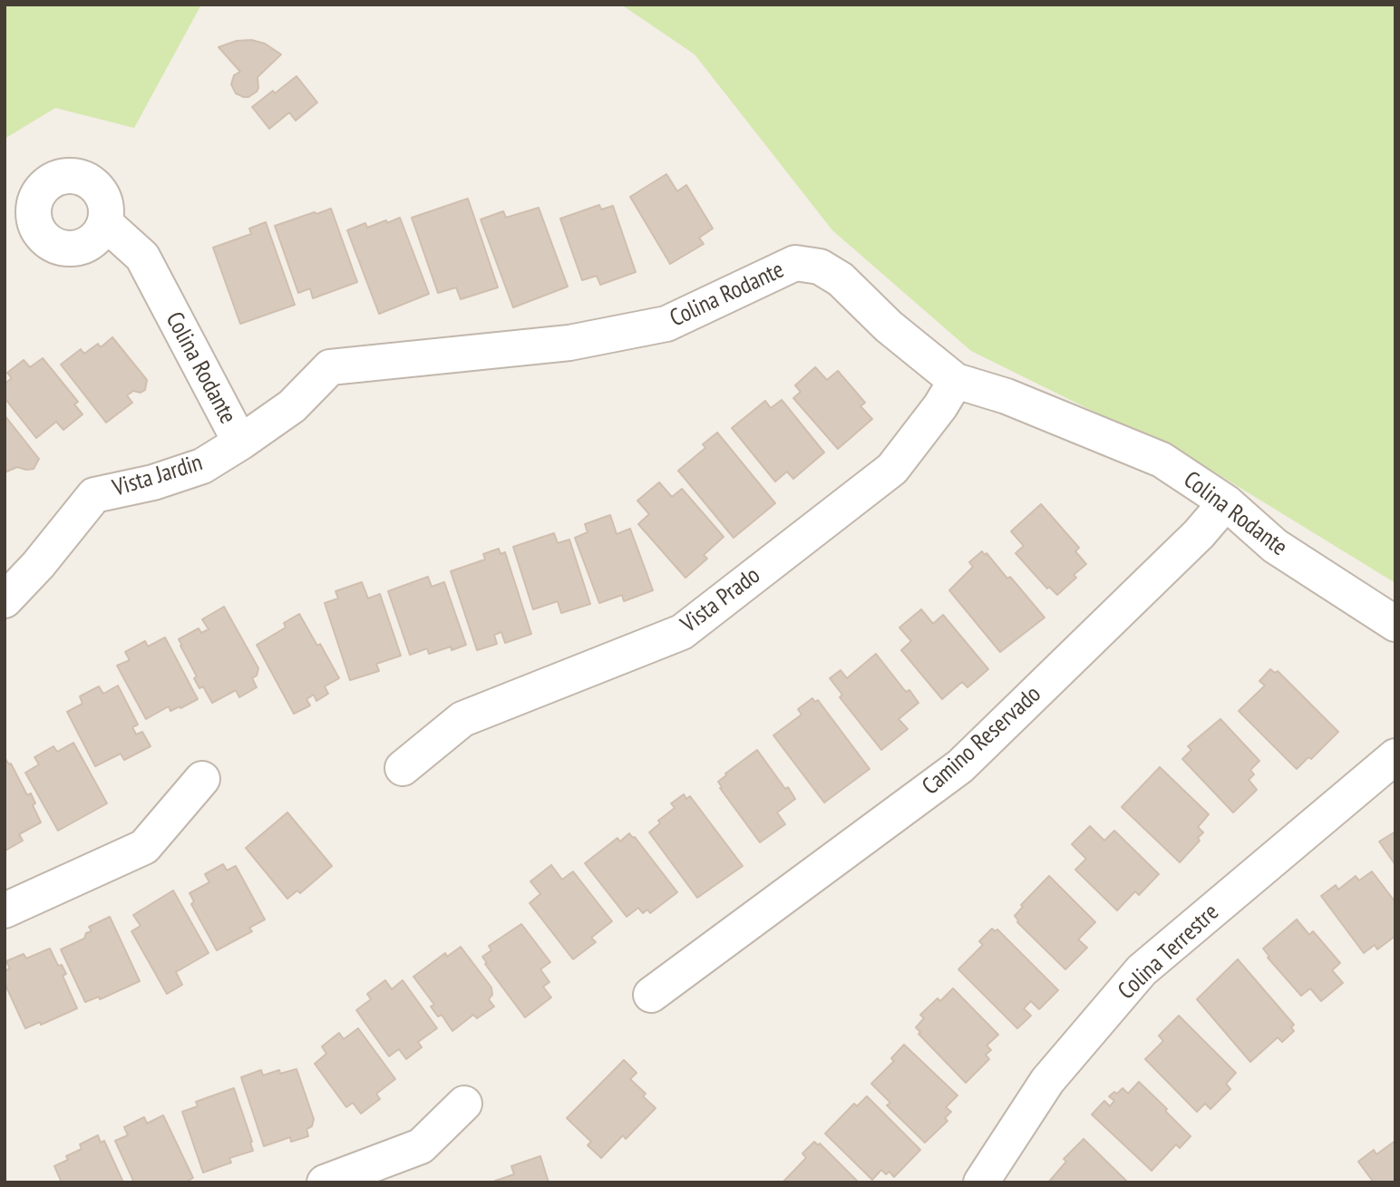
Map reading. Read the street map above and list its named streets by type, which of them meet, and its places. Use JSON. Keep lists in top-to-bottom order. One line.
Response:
{"streets":{"street":["Colina Rodante","Vista Jardin","Vista Prado","Camino Reservado","Colina Terrestre"]},"crossings":[["Colina Rodante","Vista Jardin"],["Colina Rodante","Vista Prado"],["Colina Rodante","Camino Reservado"]]}
